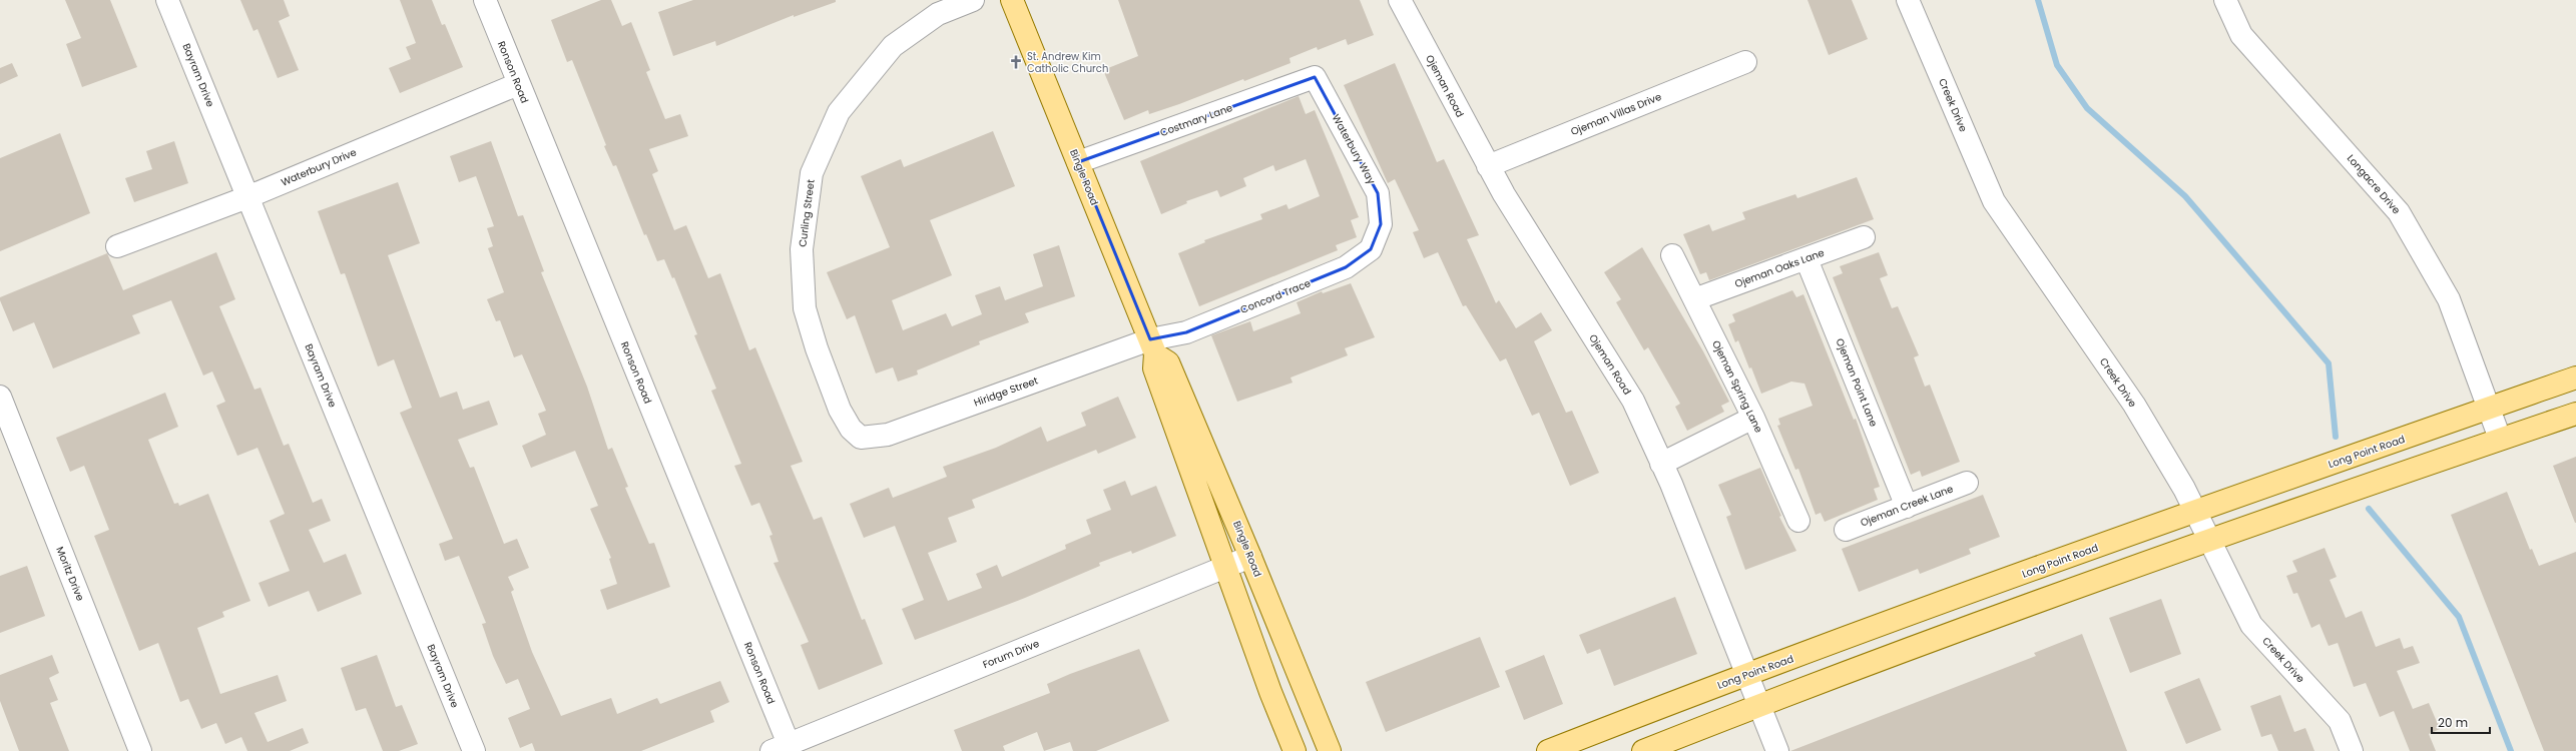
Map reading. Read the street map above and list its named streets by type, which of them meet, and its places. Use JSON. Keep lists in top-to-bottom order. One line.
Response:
{"streets":{"main road":["Bingle Road","Long Point Road"],"street":["Ronson Road","Bayram Drive","Ojeman Road","Creek Drive","Ojeman Villas Drive","Costmary Lane","Waterbury Way","Waterbury Drive","Longacre Drive","Curling Street","Ojeman Oaks Lane","Concord Trace","Ojeman Point Lane","Ojeman Spring Lane","Hiridge Street","Ojeman Creek Lane","Moritz Drive","Forum Drive"]},"crossings":[["Ronson Road","Waterbury Drive"],["Ronson Road","Forum Drive"],["Bayram Drive","Waterbury Drive"],["Ojeman Road","Ojeman Villas Drive"],["Ojeman Road","Long Point Road"],["Creek Drive","Long Point Road"],["Costmary Lane","Waterbury Way"],["Costmary Lane","Bingle Road"],["Waterbury Way","Concord Trace"],["Bingle Road","Concord Trace"],["Bingle Road","Hiridge Street"],["Bingle Road","Forum Drive"],["Longacre Drive","Long Point Road"],["Curling Street","Hiridge Street"],["Ojeman Oaks Lane","Ojeman Point Lane"],["Ojeman Oaks Lane","Ojeman Spring Lane"],["Concord Trace","Hiridge Street"],["Ojeman Point Lane","Ojeman Creek Lane"]],"places":{"church":["St. Andrew Kim Catholic Church"]},"scale_bar":"20 m"}
